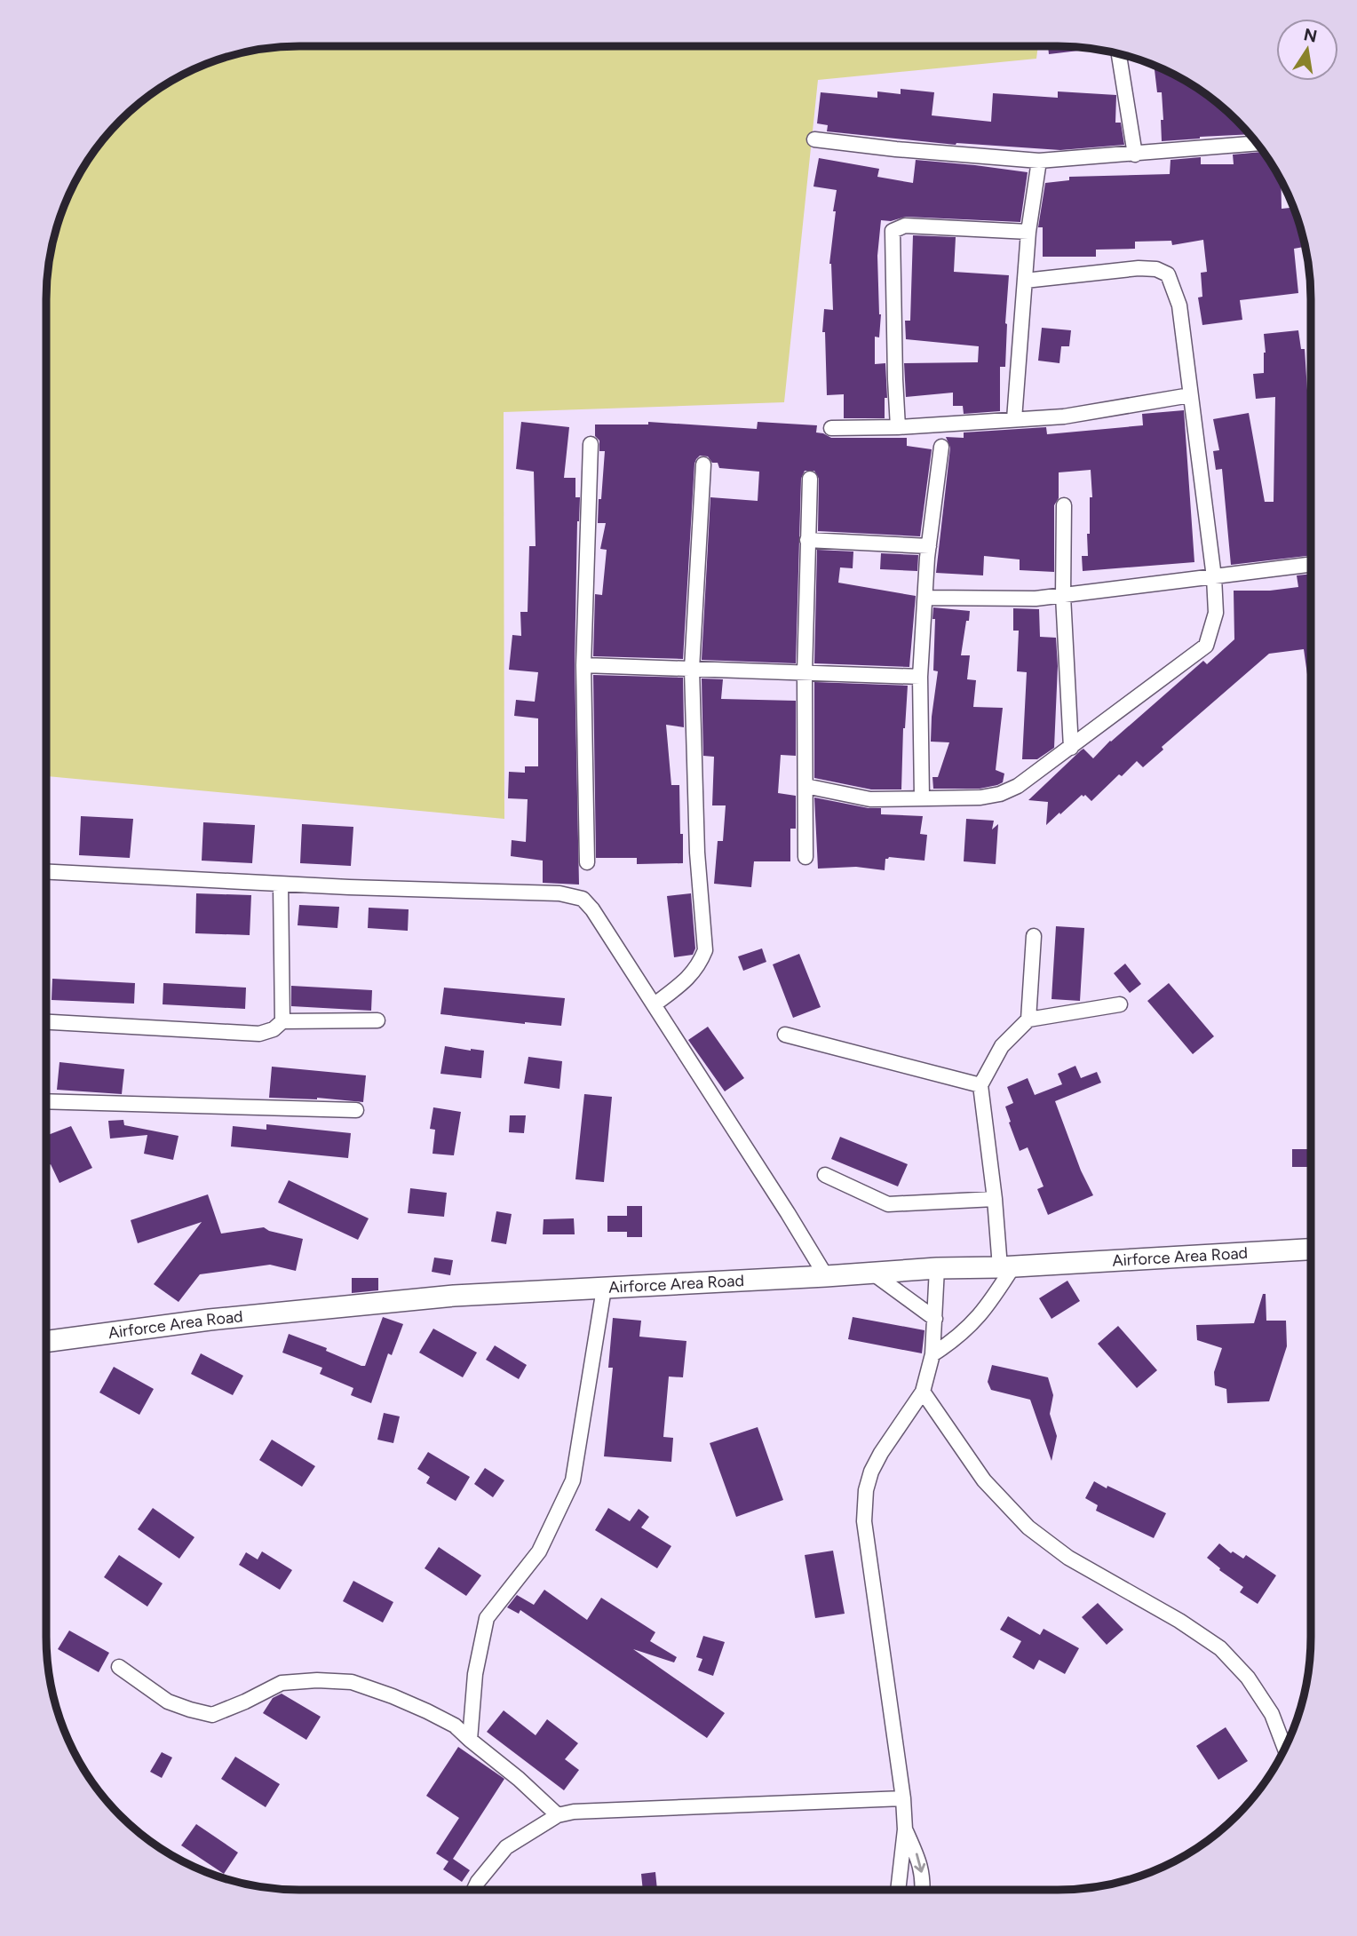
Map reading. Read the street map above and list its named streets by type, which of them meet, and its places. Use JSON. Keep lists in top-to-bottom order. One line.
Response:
{"streets":{"street":["Airforce Area Road"]},"north":"top"}
